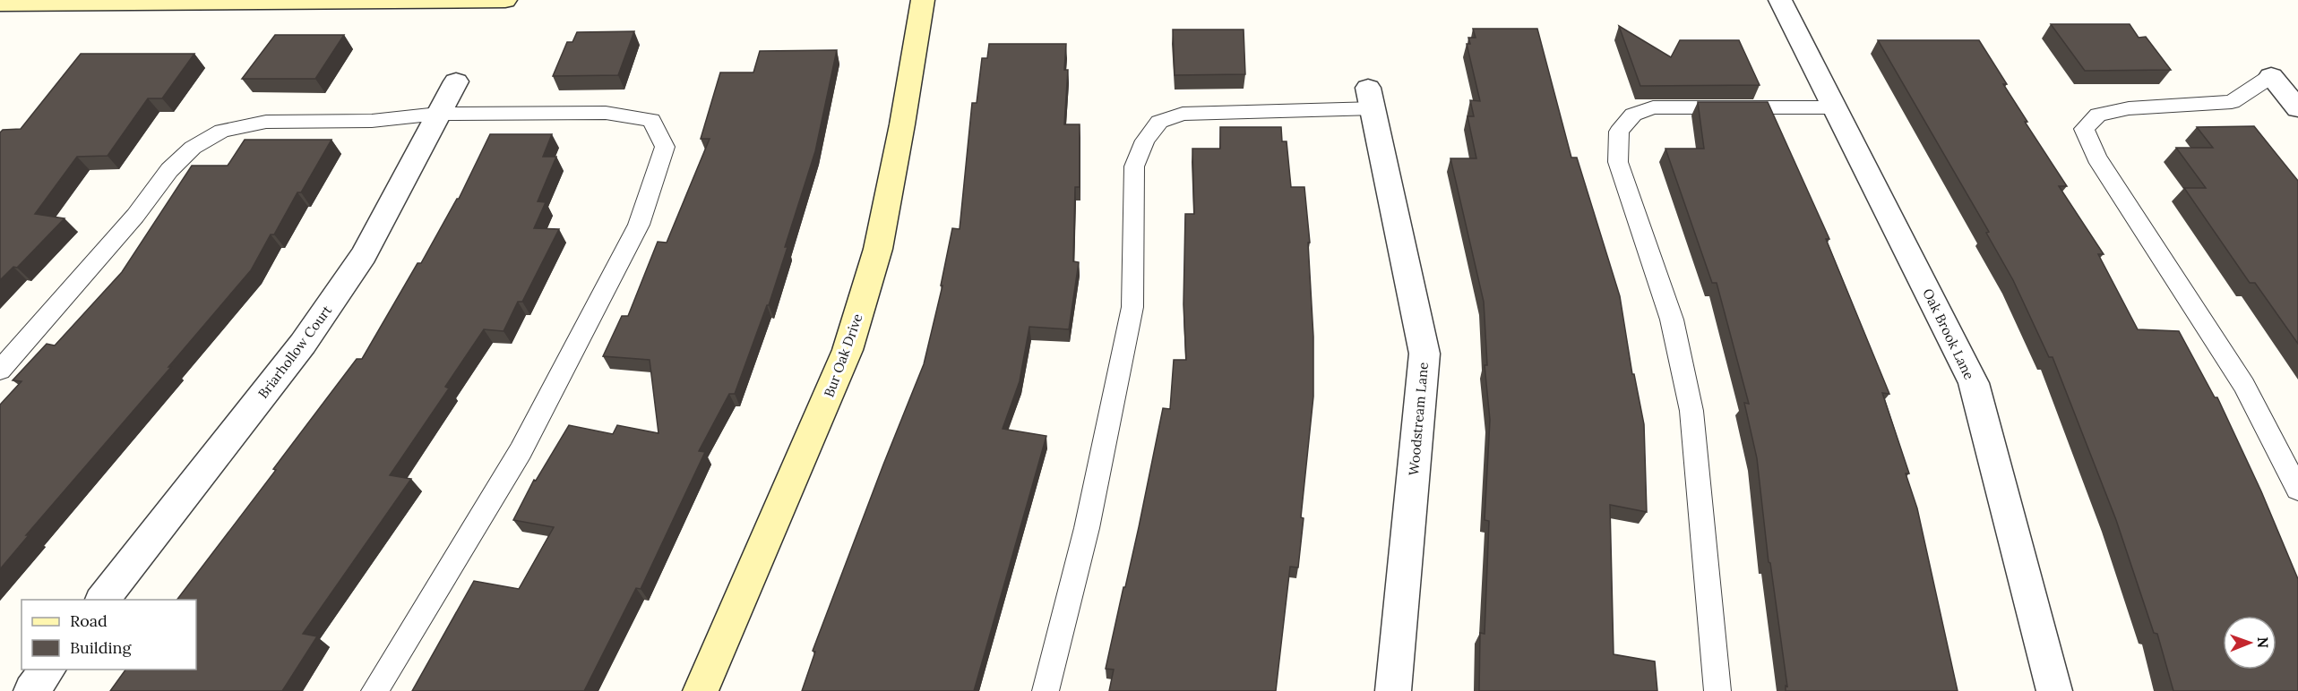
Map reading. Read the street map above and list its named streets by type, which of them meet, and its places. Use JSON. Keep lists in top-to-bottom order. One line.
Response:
{"streets":{"street":["Oak Brook Lane","Briarhollow Court","Bur Oak Drive","Woodstream Lane"]},"legend":["Road","Building"],"north":"right"}
